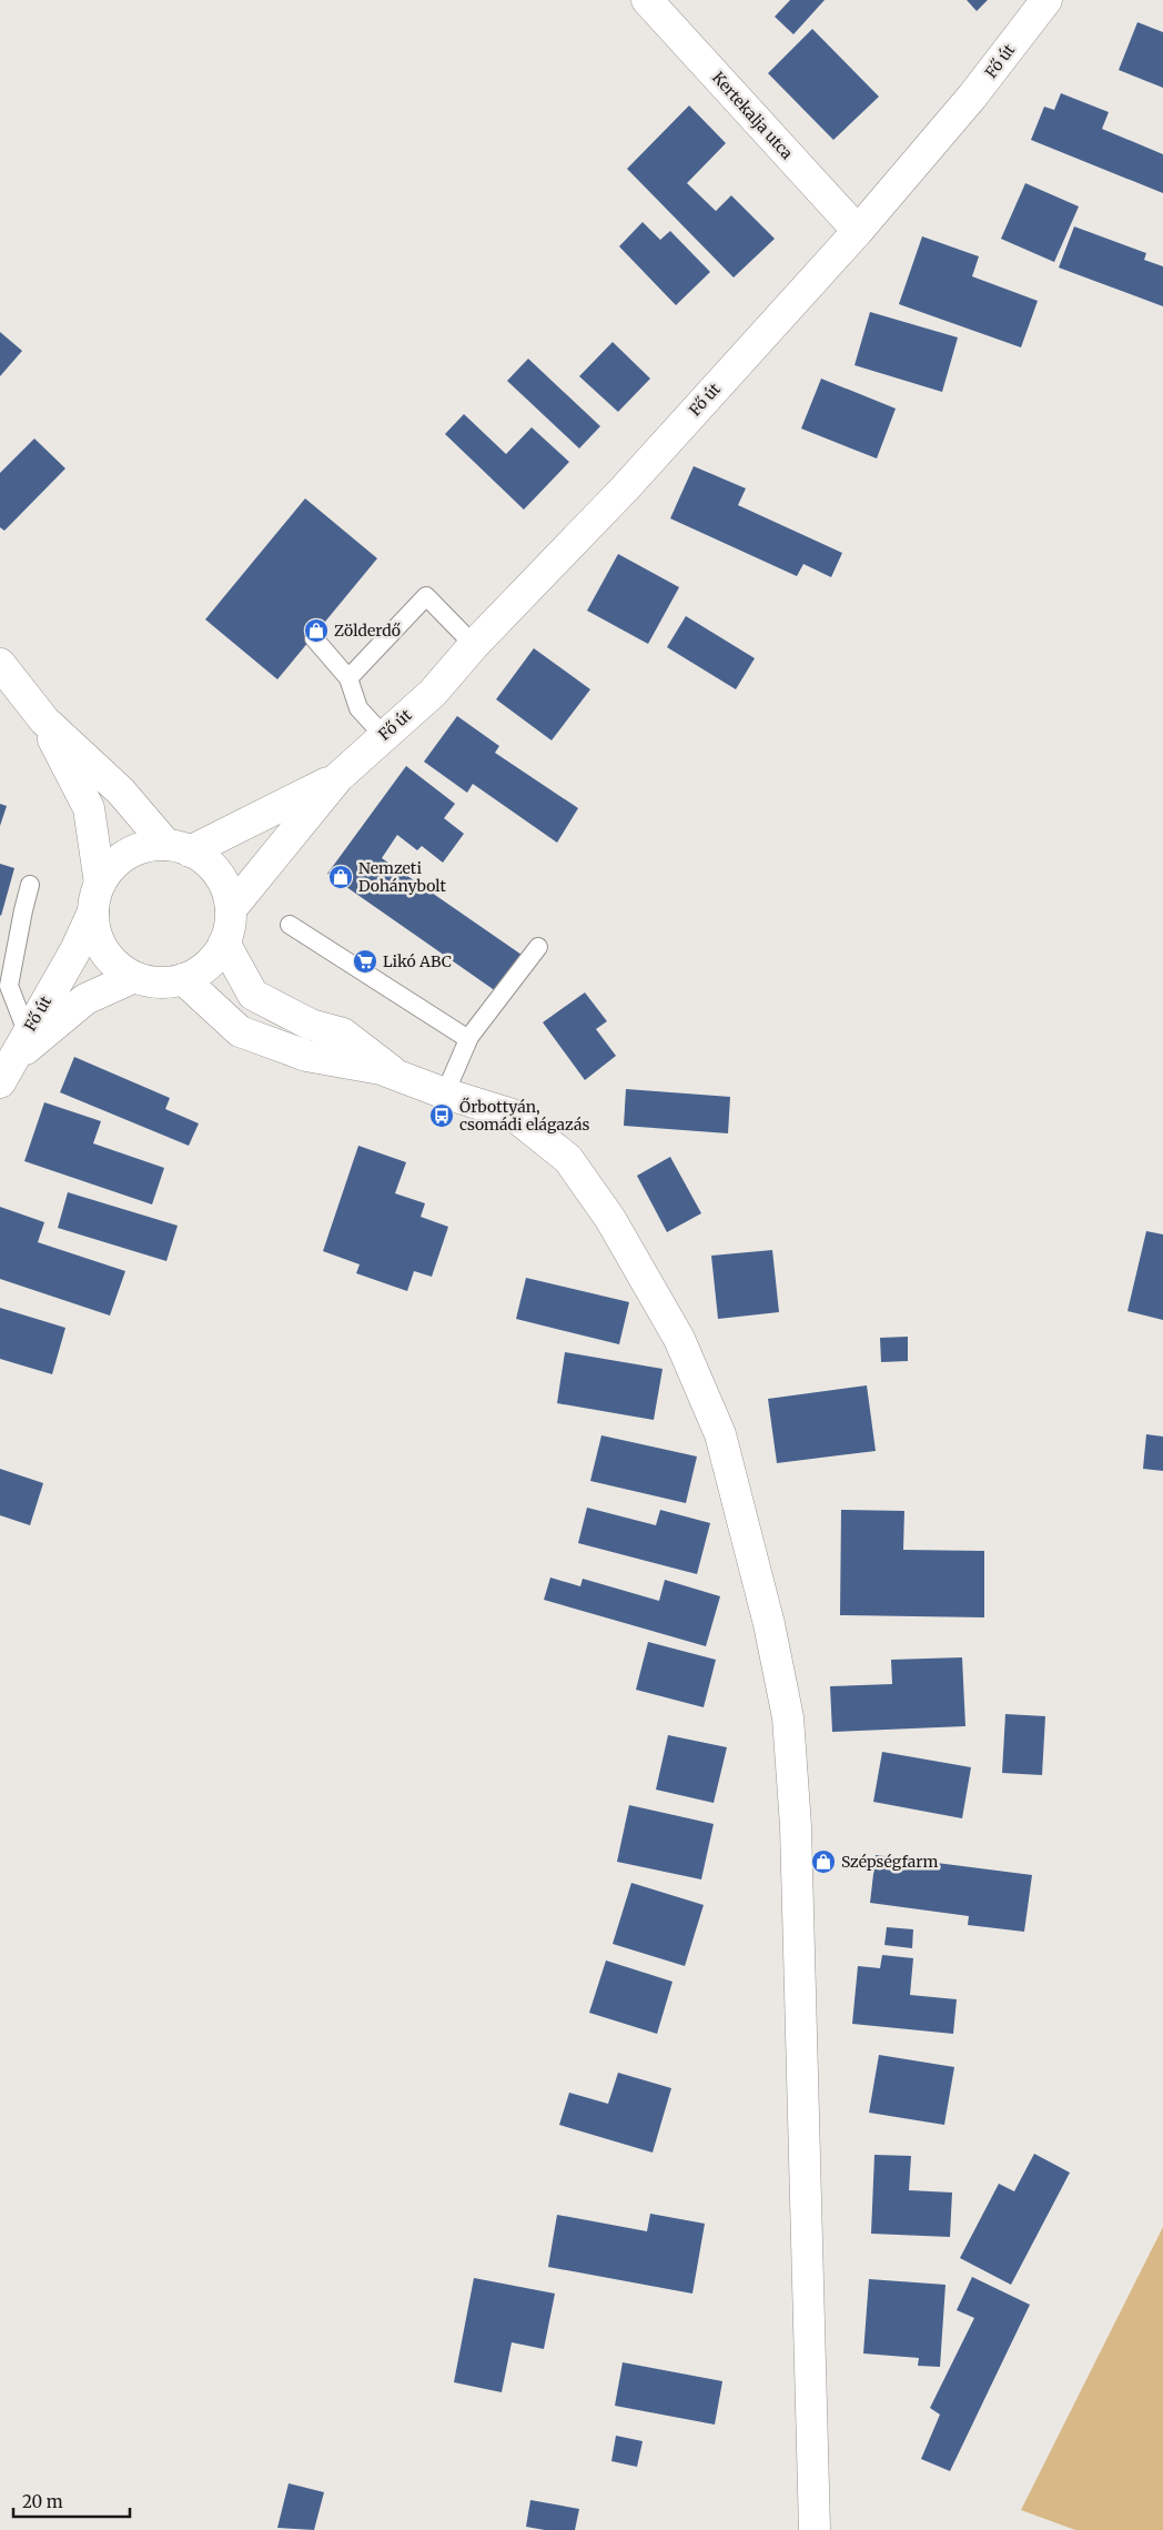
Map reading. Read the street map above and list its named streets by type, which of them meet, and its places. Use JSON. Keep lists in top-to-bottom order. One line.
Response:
{"streets":{"main road":["Fő út","Kertekalja utca"]},"crossings":[["Fő út","Kertekalja utca"]],"places":{"shop":["Zölderdő","Nemzeti Dohánybolt","Szépségfarm"],"supermarket":["Likó ABC"],"bus stop":["Őrbottyán, csomádi elágazás"]},"scale_bar":"20 m"}
